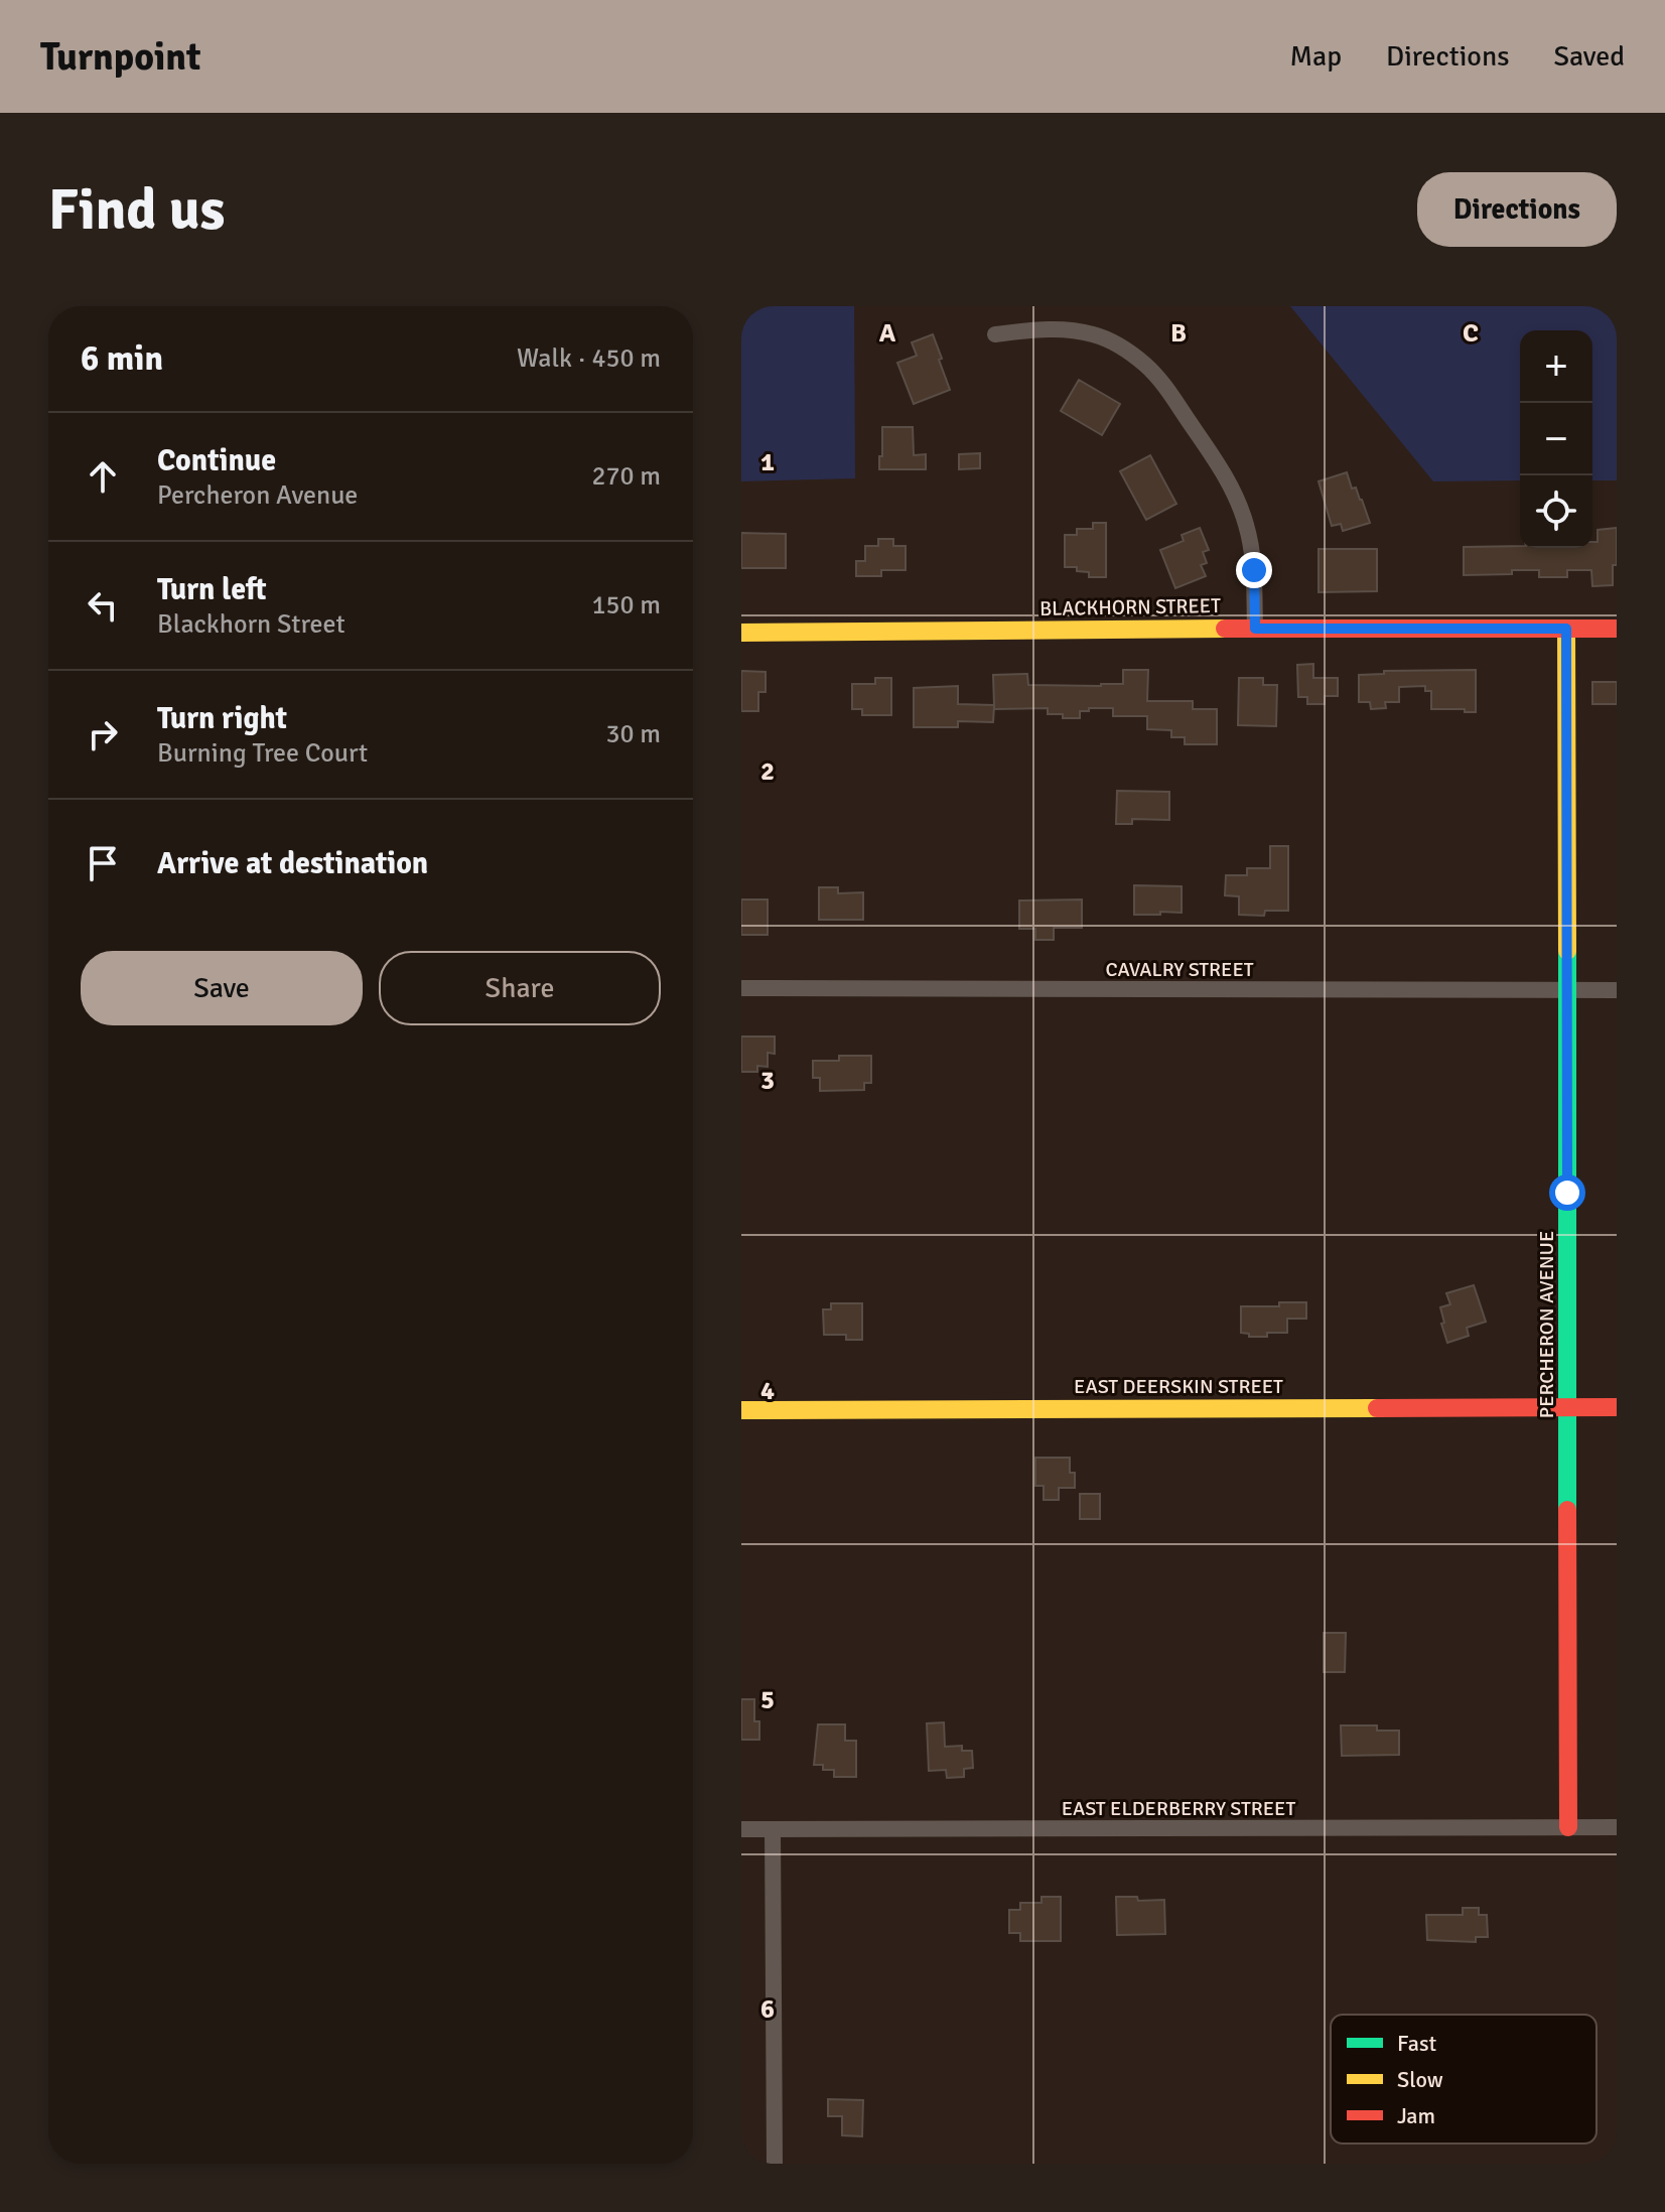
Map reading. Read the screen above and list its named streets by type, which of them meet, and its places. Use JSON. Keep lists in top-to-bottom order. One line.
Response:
{"streets":{"street":["BLACKHORN STREET","CAVALRY STREET","PERCHERON AVENUE","EAST DEERSKIN STREET","EAST ELDERBERRY STREET"]},"crossings":[["BLACKHORN STREET","PERCHERON AVENUE"],["CAVALRY STREET","PERCHERON AVENUE"],["PERCHERON AVENUE","EAST DEERSKIN STREET"],["PERCHERON AVENUE","EAST ELDERBERRY STREET"]],"legend":["Fast","Slow","Jam"],"page":{"header":"Turnpoint","nav":["Map","Directions","Saved"],"buttons":["Directions",["Save","Share"]],"title":"Find us","heading":["6 min","Walk · 450 m"],"map_buttons":["+","−"],"list":[["Continue","Percheron Avenue","270 m"],["Turn left","Blackhorn Street","150 m"],["Turn right","Burning Tree Court","30 m"],"Arrive at destination"]},"grid":{"columns":["A","B","C"],"rows":["1","2","3","4","5","6"]}}
